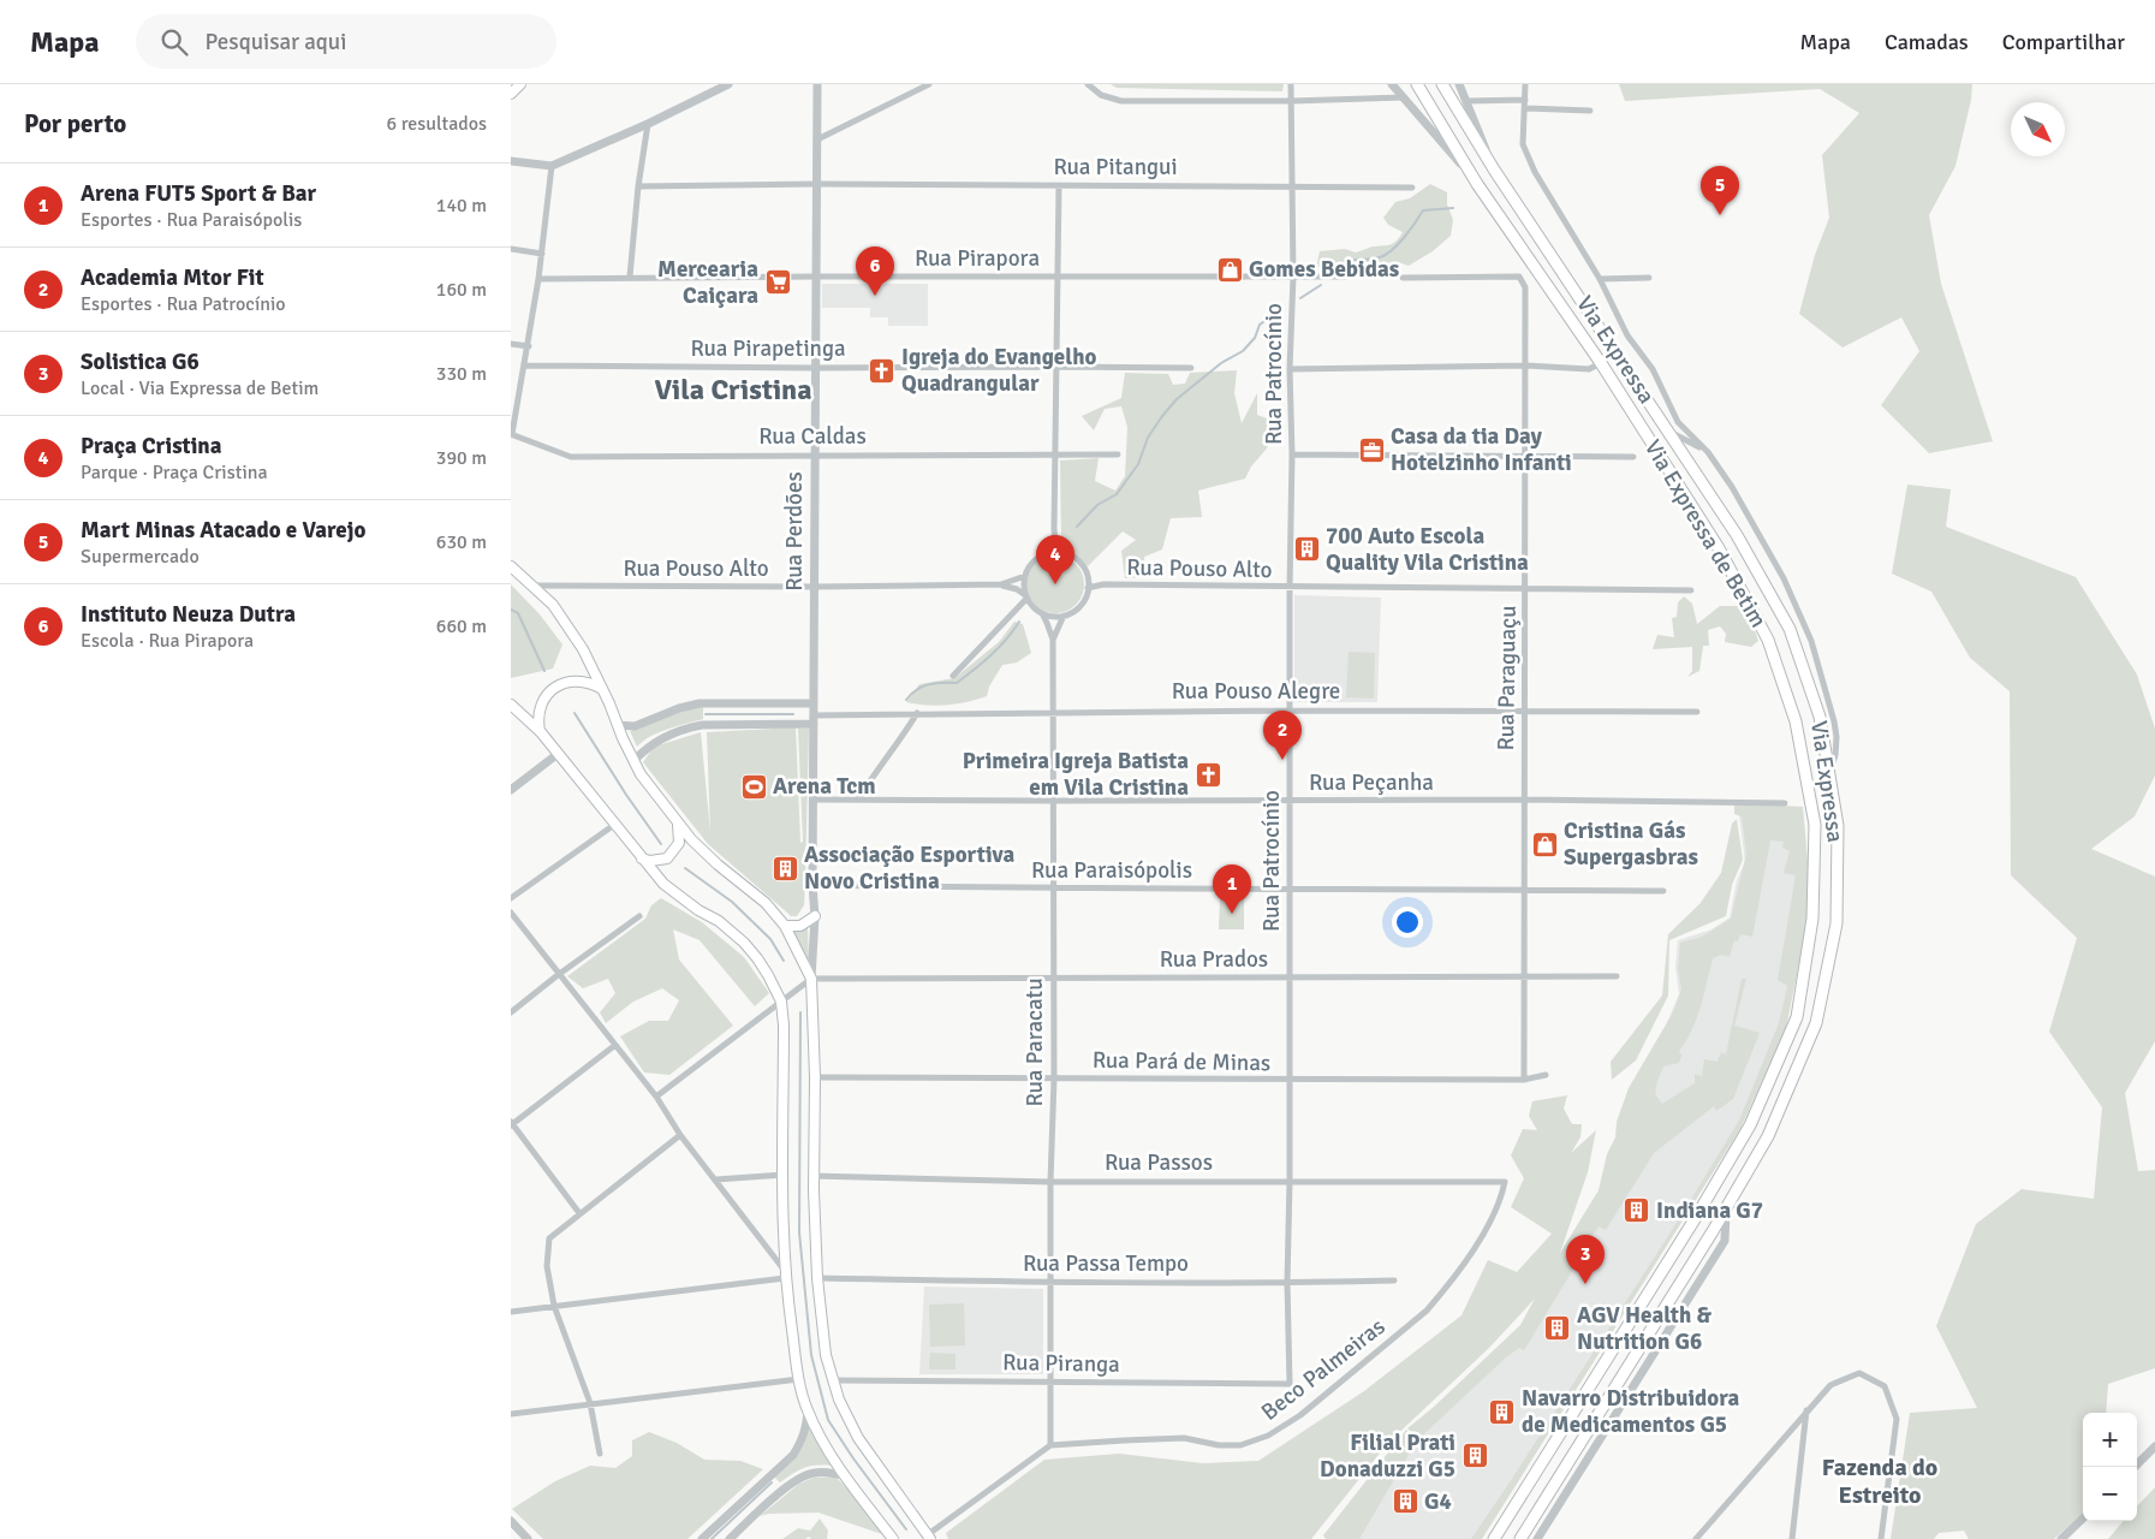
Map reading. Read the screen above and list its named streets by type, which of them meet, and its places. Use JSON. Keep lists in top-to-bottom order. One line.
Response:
{"streets":{"highway":["Via Expressa","Via Expressa de Betim"],"street":["Rua Pitangui","Rua Pirapora","Rua Pirapetinga","Rua Patrocínio","Rua Caldas","Rua Perdões","Rua Pouso Alto","Rua Paraguaçu","Rua Pouso Alegre","Rua Peçanha","Rua Paraisópolis","Rua Prados","Rua Paracatu","Rua Pará de Minas","Rua Passos","Rua Passa Tempo","Rua Piranga","Beco Palmeiras"]},"crossings":[["Rua Pitangui","Rua Patrocínio"],["Rua Pitangui","Rua Perdões"],["Rua Pirapora","Rua Patrocínio"],["Rua Pirapora","Rua Perdões"],["Rua Pirapetinga","Rua Perdões"],["Rua Patrocínio","Rua Pouso Alto"],["Rua Patrocínio","Rua Pouso Alegre"],["Rua Patrocínio","Rua Peçanha"],["Rua Patrocínio","Rua Paraisópolis"],["Rua Patrocínio","Rua Prados"],["Rua Patrocínio","Rua Pará de Minas"],["Rua Patrocínio","Rua Passos"],["Rua Patrocínio","Rua Passa Tempo"],["Rua Patrocínio","Rua Piranga"],["Rua Caldas","Rua Perdões"],["Rua Perdões","Rua Pouso Alto"],["Rua Perdões","Rua Pouso Alegre"],["Rua Perdões","Rua Peçanha"],["Rua Perdões","Rua Paraisópolis"],["Rua Perdões","Rua Prados"],["Rua Pouso Alto","Rua Paraguaçu"],["Rua Pouso Alto","Rua Paracatu"],["Rua Paraguaçu","Rua Pouso Alegre"],["Rua Paraguaçu","Rua Peçanha"],["Rua Paraguaçu","Rua Paraisópolis"],["Rua Paraguaçu","Rua Prados"],["Rua Paraguaçu","Rua Pará de Minas"],["Rua Pouso Alegre","Rua Paracatu"],["Rua Peçanha","Rua Paracatu"],["Rua Paraisópolis","Rua Paracatu"],["Rua Prados","Rua Paracatu"],["Rua Paracatu","Rua Pará de Minas"],["Rua Paracatu","Rua Passos"],["Rua Paracatu","Rua Passa Tempo"],["Rua Paracatu","Rua Piranga"],["Rua Paracatu","Beco Palmeiras"],["Rua Passos","Beco Palmeiras"]],"districts":["Vila Cristina","Fazenda do Estreito"],"places":{"shop":["Gomes Bebidas","Cristina Gás Supergasbras"],"supermarket":["Mercearia Caiçara"],"church":["Igreja do Evangelho Quadrangular","Primeira Igreja Batista em Vila Cristina"],"office":["Casa da tia Day Hotelzinho Infanti"],"building":["700 Auto Escola Quality Vila Cristina","Associação Esportiva Novo Cristina","Indiana G7","AGV Health & Nutrition G6","Navarro Distribuidora de Medicamentos G5","Filial Prati Donaduzzi G5","G4"],"sports":["Arena Tcm"]},"north":"bottom right","page":{"header":"Mapa","search":"Pesquisar aqui","nav":["Mapa","Camadas","Compartilhar"],"heading":["Por perto","6 resultados"],"list":[{"mark":"1","name":"Arena FUT5 Sport & Bar","note":"Esportes · Rua Paraisópolis","value":"140 m"},{"mark":"2","name":"Academia Mtor Fit","note":"Esportes · Rua Patrocínio","value":"160 m"},{"mark":"3","name":"Solistica G6","note":"Local · Via Expressa de Betim","value":"330 m"},{"mark":"4","name":"Praça Cristina","note":"Parque · Praça Cristina","value":"390 m"},{"mark":"5","name":"Mart Minas Atacado e Varejo","note":"Supermercado","value":"630 m"},{"mark":"6","name":"Instituto Neuza Dutra","note":"Escola · Rua Pirapora","value":"660 m"}],"pins":["5","6","4","2","1","3"],"map_buttons":["+","−"]}}
